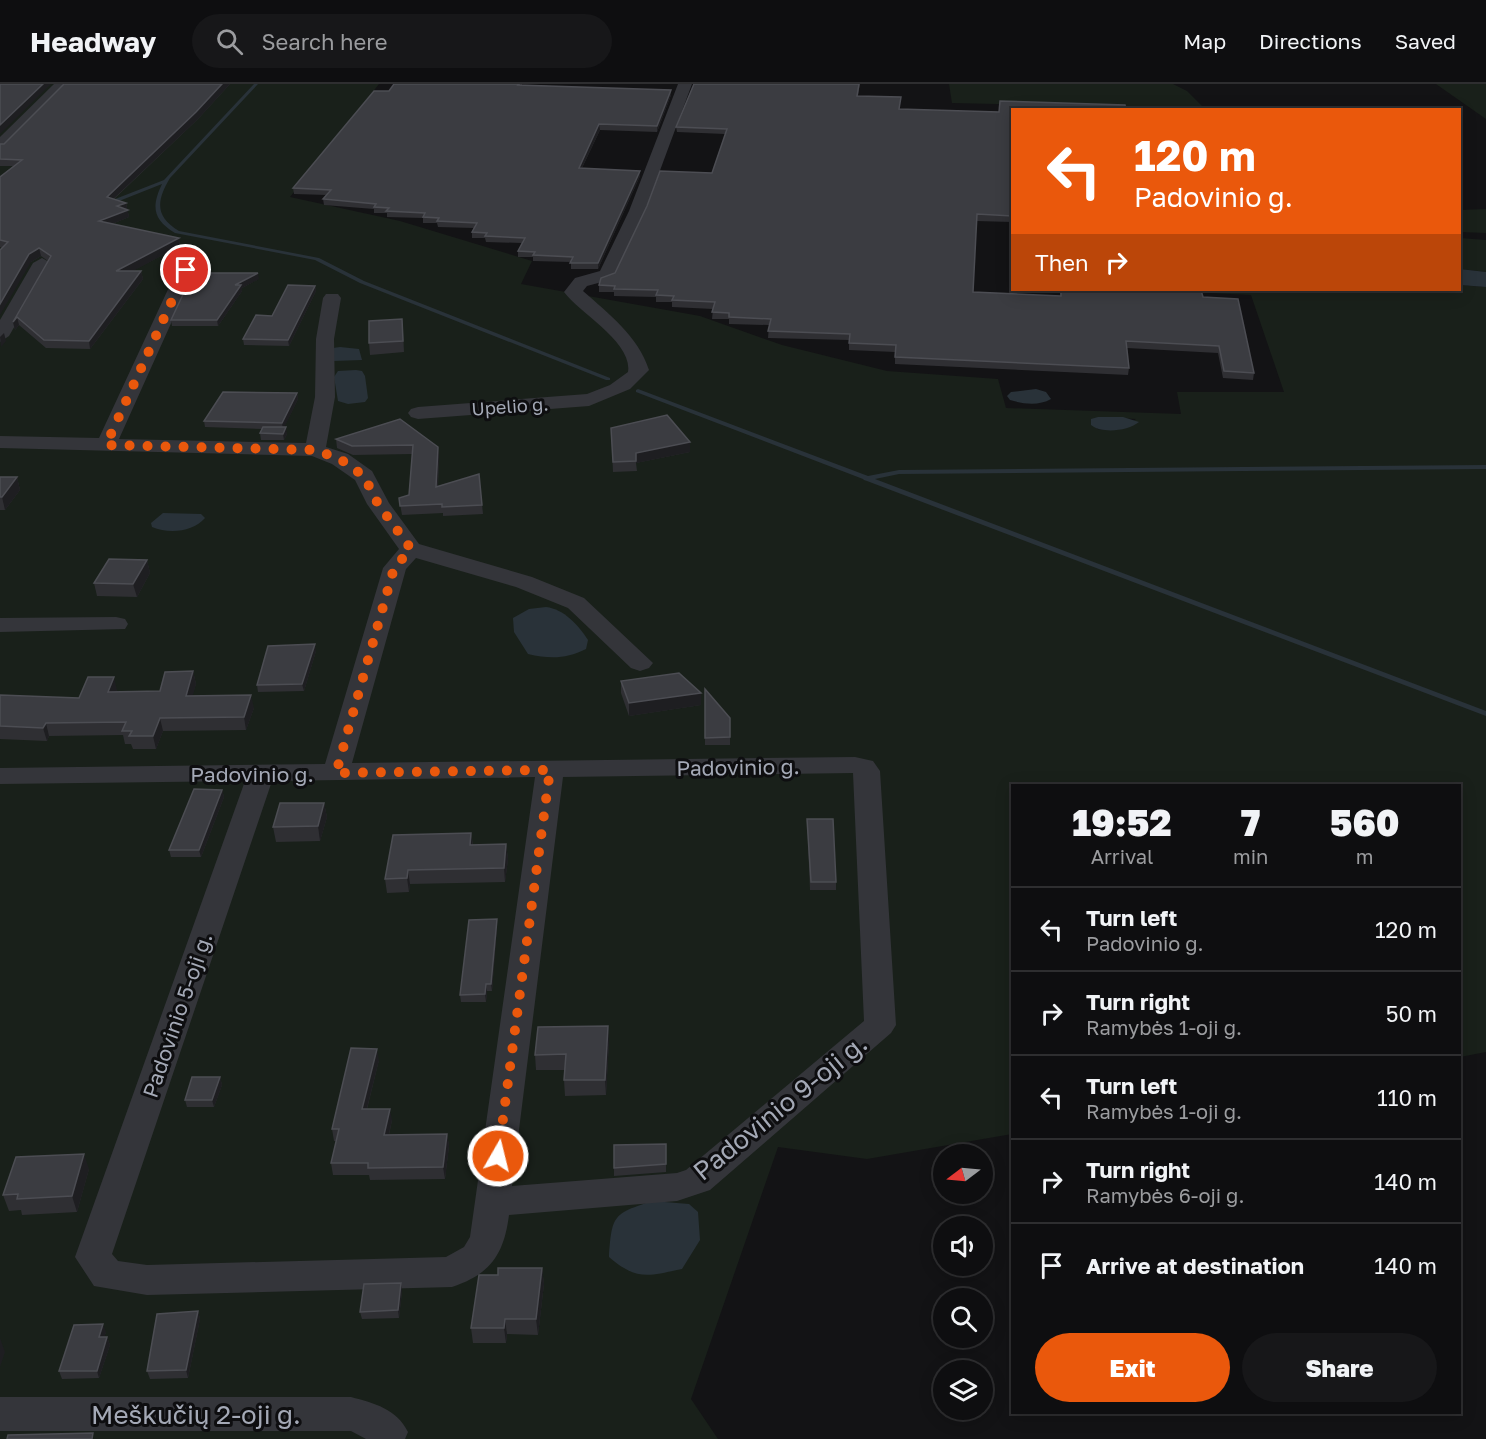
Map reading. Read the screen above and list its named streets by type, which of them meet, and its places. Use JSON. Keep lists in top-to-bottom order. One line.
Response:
{"streets":{"street":["Upelio g.","Padovinio g.","Padovinio 5-oji g.","Padovinio 9-oji g.","Meškučių 2-oji g."]},"crossings":[["Padovinio g.","Padovinio 5-oji g."],["Padovinio g.","Padovinio 9-oji g."],["Padovinio 5-oji g.","Padovinio 9-oji g."]],"north":"left","page":{"header":"Headway","search":"Search here","nav":["Map","Directions","Saved"],"turn":["120 m","Padovinio g."],"then":"Then","eta":["19:52","Arrival","7","min","560","m"],"list":[{"name":"Turn left","note":"Padovinio g.","value":"120 m"},{"name":"Turn right","note":"Ramybės 1-oji g.","value":"50 m"},{"name":"Turn left","note":"Ramybės 1-oji g.","value":"110 m"},{"name":"Turn right","note":"Ramybės 6-oji g.","value":"140 m"},{"name":"Arrive at destination","value":"140 m"}],"buttons":["Exit","Share"]}}
